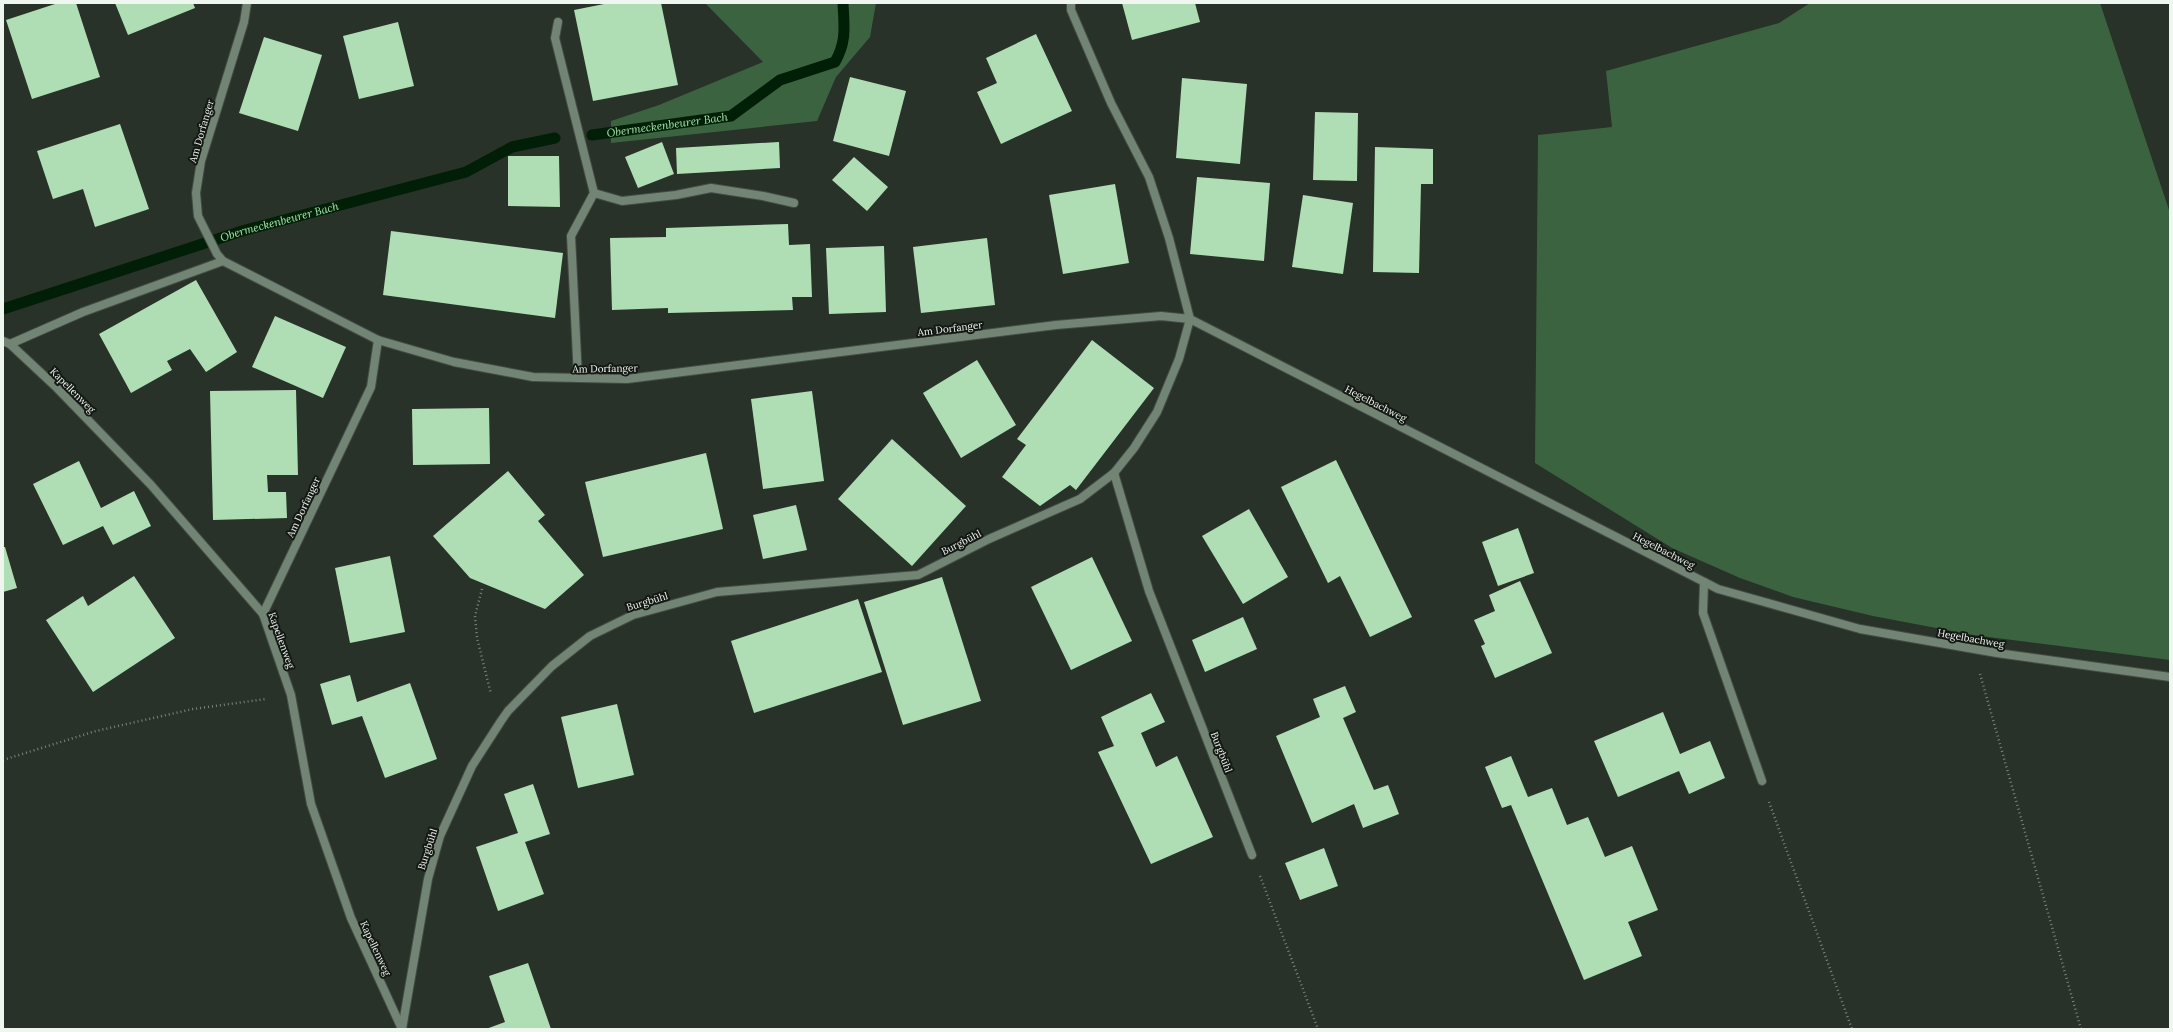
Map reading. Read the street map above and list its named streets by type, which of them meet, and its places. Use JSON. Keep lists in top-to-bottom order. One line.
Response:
{"streets":{"street":["Am Dorfanger","Kapellenweg","Hegelbachweg","Burgbühl"]},"crossings":[["Am Dorfanger","Kapellenweg"],["Am Dorfanger","Hegelbachweg"],["Am Dorfanger","Burgbühl"],["Kapellenweg","Burgbühl"],["Hegelbachweg","Burgbühl"]],"water":["Obermeckenbeurer Bach"]}
